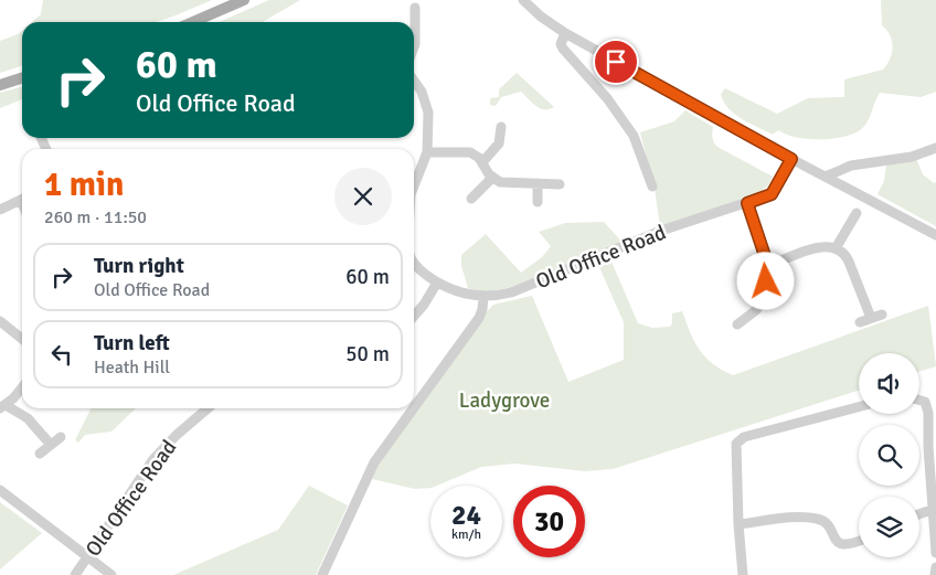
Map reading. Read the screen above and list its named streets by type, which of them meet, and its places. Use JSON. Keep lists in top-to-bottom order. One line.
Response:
{"streets":{"street":["Old Office Road"]},"parks":["Ladygrove"],"page":{"turn":["60 m","Old Office Road"],"heading":["1 min","260 m · 11:50"],"list":[{"name":"Turn right","note":"Old Office Road","value":"60 m"},{"name":"Turn left","note":"Heath Hill","value":"50 m"}],"speed":"24 km/h","limit":"30"}}
